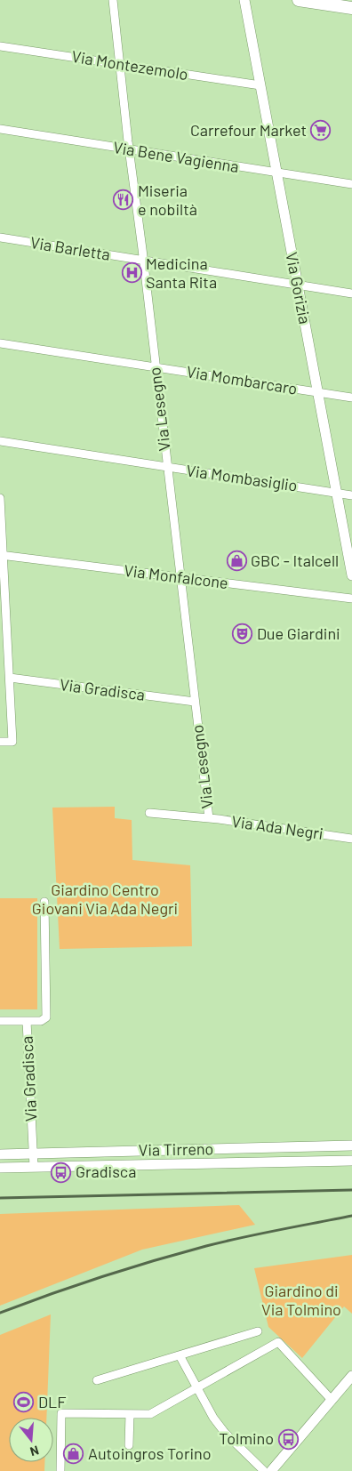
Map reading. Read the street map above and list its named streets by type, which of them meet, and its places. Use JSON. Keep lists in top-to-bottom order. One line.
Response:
{"streets":{"street":["Via Montezemolo","Via Bene Vagienna","Via Barletta","Via Gorizia","Via Mombarcaro","Via Lesegno","Via Mombasiglio","Via Monfalcone","Via Gradisca","Via Ada Negri","Via Tirreno"]},"crossings":[["Via Montezemolo","Via Gorizia"],["Via Montezemolo","Via Lesegno"],["Via Bene Vagienna","Via Gorizia"],["Via Bene Vagienna","Via Lesegno"],["Via Barletta","Via Gorizia"],["Via Barletta","Via Lesegno"],["Via Gorizia","Via Mombarcaro"],["Via Gorizia","Via Mombasiglio"],["Via Mombarcaro","Via Lesegno"],["Via Lesegno","Via Mombasiglio"],["Via Lesegno","Via Monfalcone"],["Via Lesegno","Via Gradisca"],["Via Lesegno","Via Ada Negri"],["Via Gradisca","Via Tirreno"]],"parks":["Giardino Centro Giovani Via Ada Negri","Giardino di Via Tolmino"],"places":{"supermarket":["Carrefour Market"],"restaurant":["Miseria e nobiltà"],"hospital":["Medicina Santa Rita"],"shop":["GBC - Italcell","Autoingros Torino"],"theatre":["Due Giardini"],"bus stop":["Gradisca","Tolmino"],"sports":["DLF"]},"north":"bottom"}
